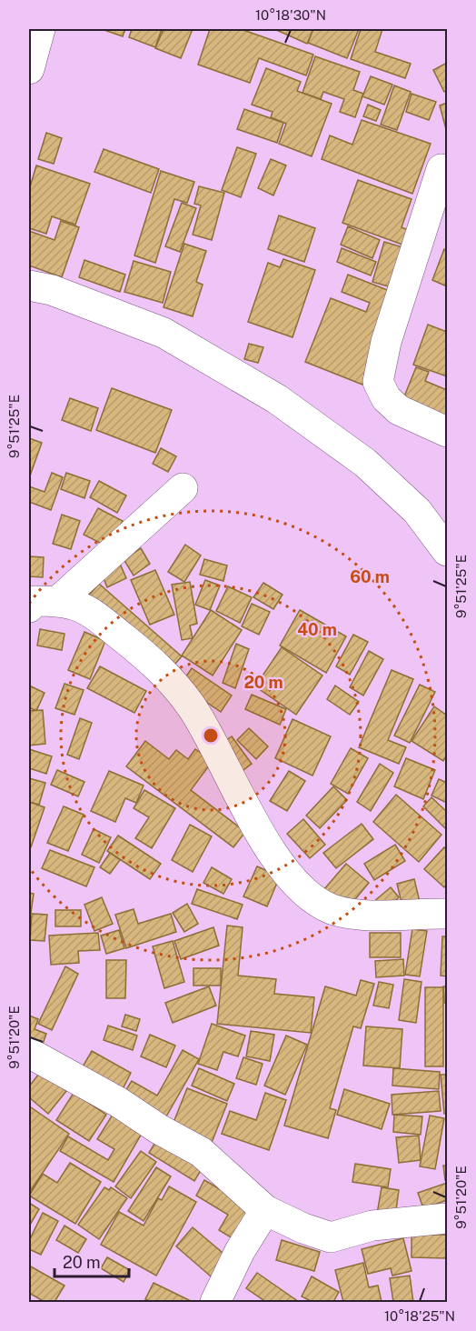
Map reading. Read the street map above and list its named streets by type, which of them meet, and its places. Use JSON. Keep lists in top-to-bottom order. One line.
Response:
{"scale_bar":"20 m","coordinates":["10°18'30\"N","9°51'25\"E","9°51'20\"E","10°18'25\"N"],"rings":["60 m","40 m","20 m"]}
